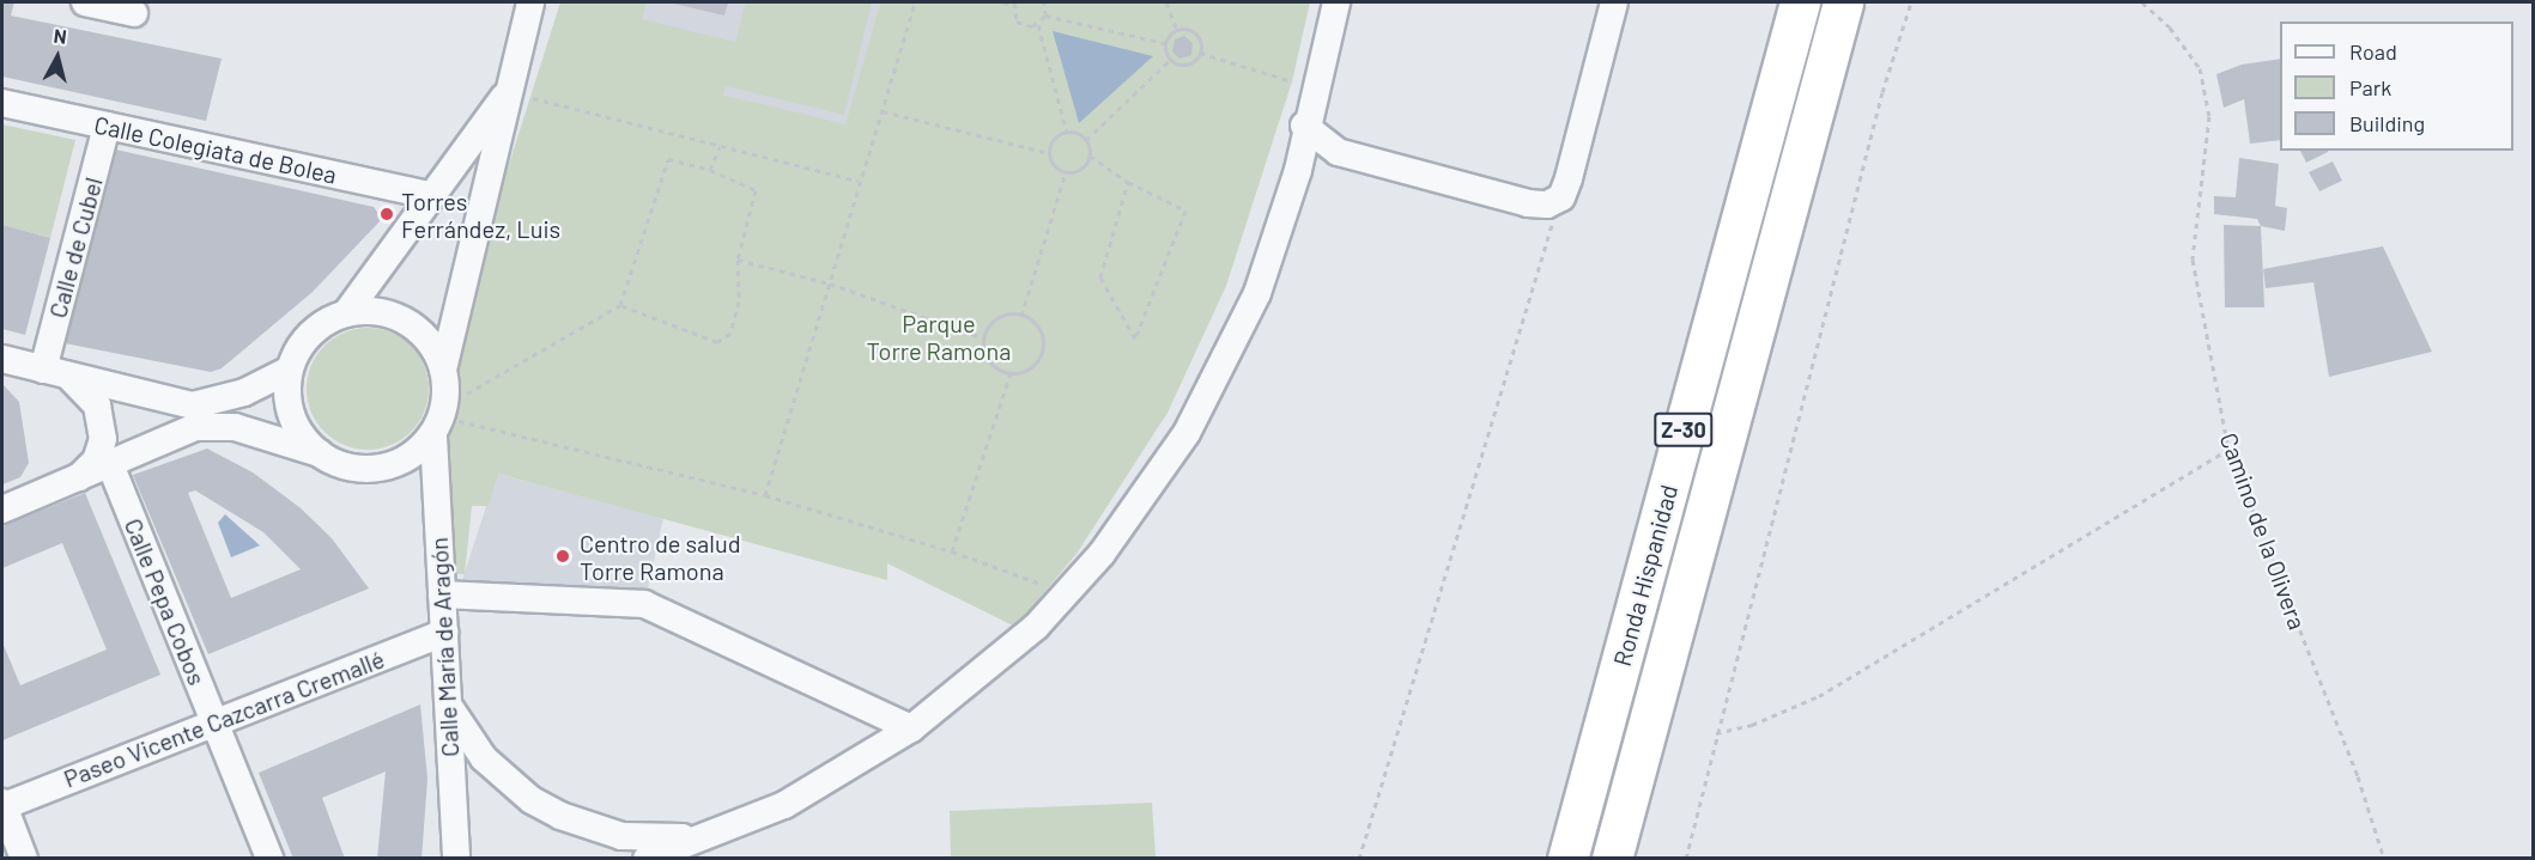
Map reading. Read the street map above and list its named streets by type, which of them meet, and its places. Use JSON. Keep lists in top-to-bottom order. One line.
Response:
{"streets":{"highway":["Z-30","Ronda Hispanidad"],"street":["Calle Colegiata de Bolea","Calle de Cubel","Calle Pepa Cobos","Calle María de Aragón","Paseo Vicente Cazcarra Cremallé"],"path":["Camino de la Olivera"]},"crossings":[["Calle Colegiata de Bolea","Calle de Cubel"],["Calle Pepa Cobos","Paseo Vicente Cazcarra Cremallé"],["Calle María de Aragón","Paseo Vicente Cazcarra Cremallé"]],"parks":["Parque Torre Ramona"],"places":["Torres Ferrández, Luis","Centro de salud Torre Ramona"],"legend":["Road","Park","Building"],"north":"top"}
